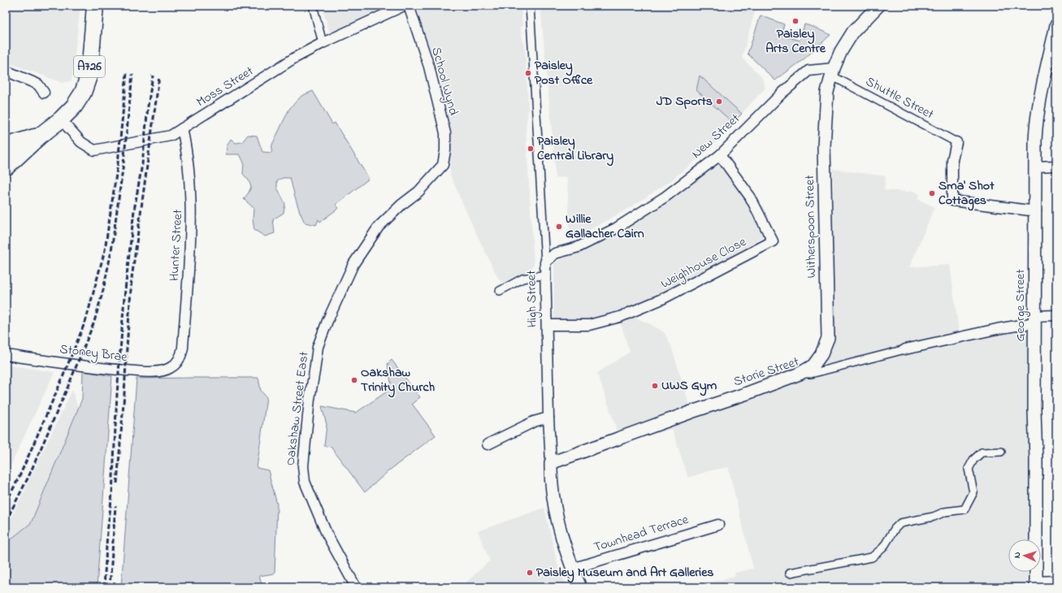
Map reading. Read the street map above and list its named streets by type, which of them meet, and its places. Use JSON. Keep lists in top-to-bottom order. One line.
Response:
{"streets":{"main road":["A726"],"street":["School Wynd","Moss Street","Shuttle Street","New Street","Witherspoon Street","Hunter Street","Weighhouse Close","High Street","George Street","Stoney Brae","Storie Street","Oakshaw Street East","Townhead Terrace"]},"crossings":[["A726","Moss Street"],["School Wynd","Oakshaw Street East"],["Moss Street","Hunter Street"],["Shuttle Street","New Street"],["Shuttle Street","Witherspoon Street"],["New Street","Witherspoon Street"],["New Street","Weighhouse Close"],["New Street","High Street"],["Witherspoon Street","Storie Street"],["Hunter Street","Stoney Brae"],["Weighhouse Close","High Street"],["High Street","Storie Street"],["High Street","Townhead Terrace"],["George Street","Storie Street"]],"places":["Paisley Arts Centre","Paisley Post Office","JD Sports","Paisley Central Library","Sma' Shot Cottages","Willie Gallacher Cairn","Oakshaw Trinity Church","UWS Gym","Paisley Museum and Art Galleries"],"north":"left"}
